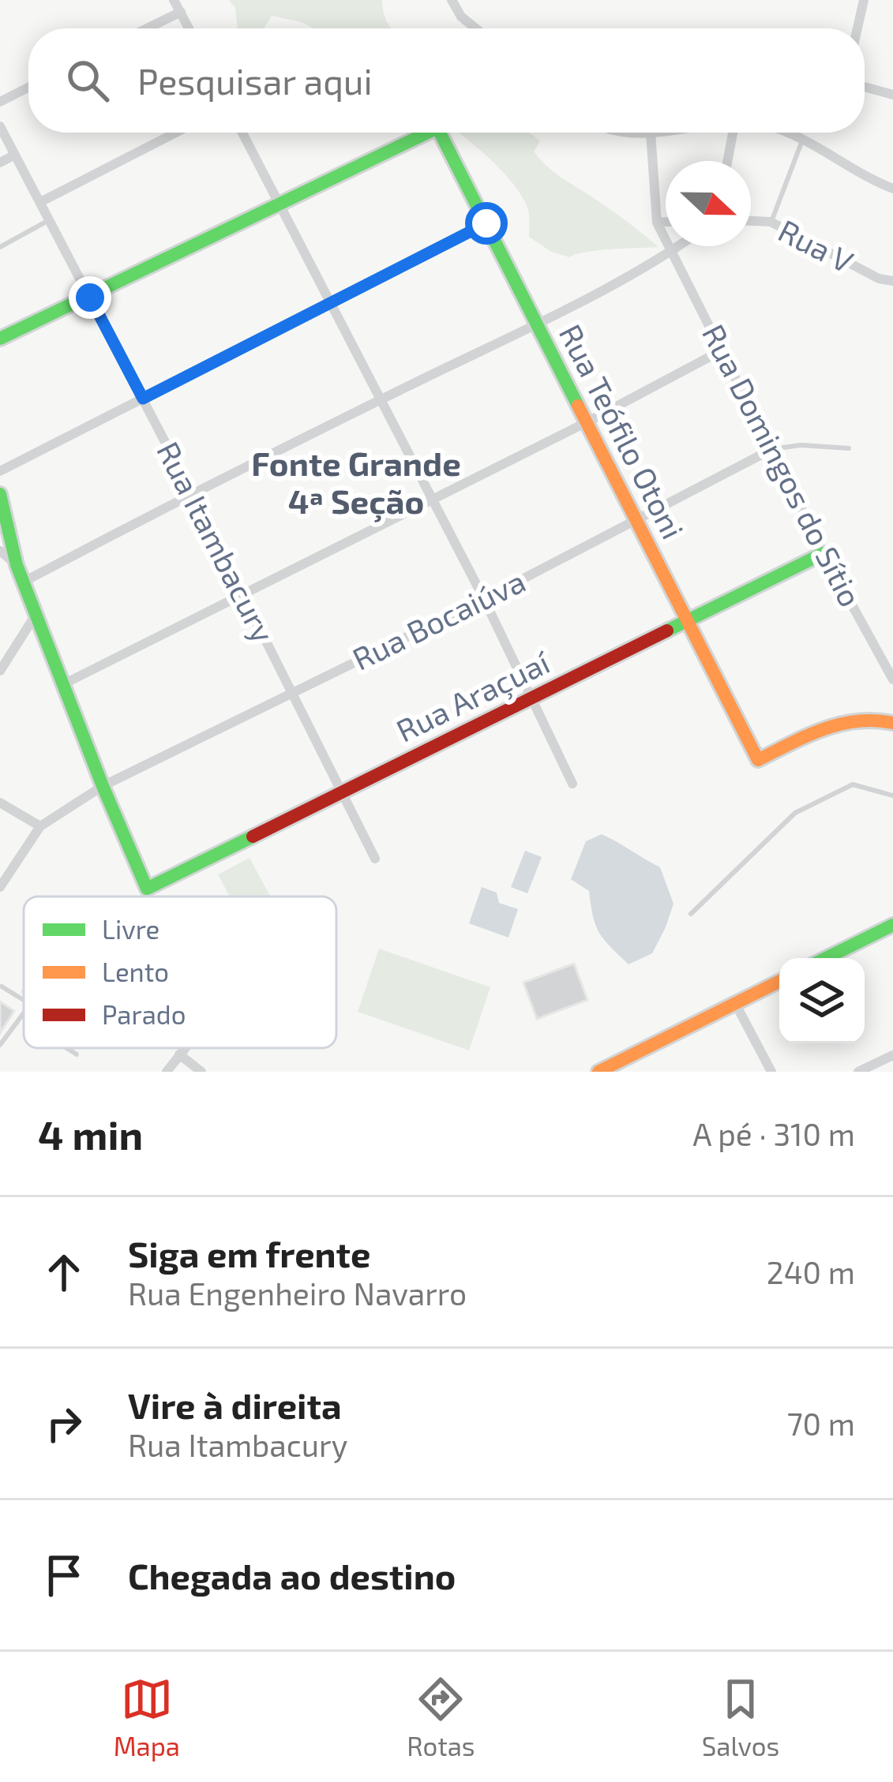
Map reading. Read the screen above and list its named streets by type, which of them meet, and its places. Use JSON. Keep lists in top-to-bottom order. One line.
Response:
{"streets":{"street":["Rua V","Rua Teófilo Otoni","Rua Domingos do Sítio","Rua Itambacury","Rua Bocaiúva","Rua Araçuaí"]},"crossings":[["Rua Teófilo Otoni","Rua Bocaiúva"],["Rua Teófilo Otoni","Rua Araçuaí"],["Rua Domingos do Sítio","Rua Bocaiúva"],["Rua Domingos do Sítio","Rua Araçuaí"],["Rua Itambacury","Rua Bocaiúva"],["Rua Itambacury","Rua Araçuaí"],["Rua Bocaiúva","Rua Araçuaí"]],"districts":["Fonte Grande 4ª Seção"],"legend":["Livre","Lento","Parado"],"north":"right","page":{"search":"Pesquisar aqui","heading":["4 min","A pé · 310 m"],"list":[["Siga em frente","Rua Engenheiro Navarro","240 m"],["Vire à direita","Rua Itambacury","70 m"],"Chegada ao destino"],"nav":["Mapa","Rotas","Salvos"]}}
